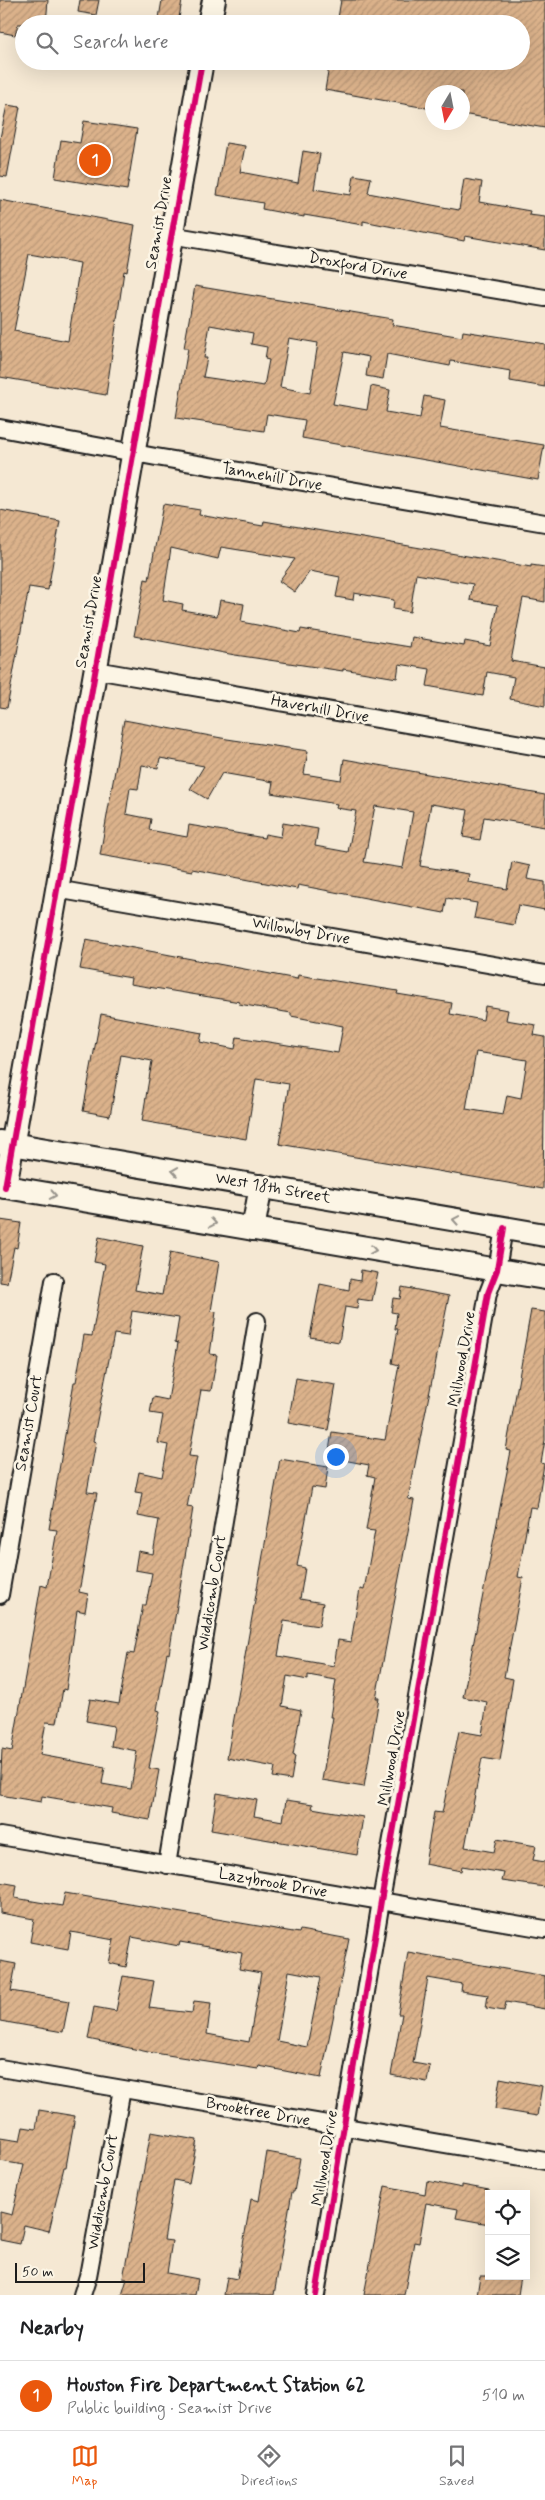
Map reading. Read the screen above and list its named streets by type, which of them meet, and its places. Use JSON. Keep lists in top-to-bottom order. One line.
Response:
{"streets":{"street":["Seamist Drive","Droxford Drive","Tannehill Drive","Haverhill Drive","Willowby Drive","West 18th Street","Millwood Drive","Seamist Court","Widdicomb Court","Lazybrook Drive","Brooktree Drive"]},"crossings":[["Seamist Drive","Droxford Drive"],["Seamist Drive","Tannehill Drive"],["Seamist Drive","Haverhill Drive"],["Seamist Drive","Willowby Drive"],["Seamist Drive","West 18th Street"],["West 18th Street","Millwood Drive"],["Millwood Drive","Lazybrook Drive"],["Millwood Drive","Brooktree Drive"],["Widdicomb Court","Lazybrook Drive"],["Widdicomb Court","Brooktree Drive"]],"scale_bar":"50 m","north":"bottom","page":{"search":"Search here","pins":"1","scale":"50 m","heading":"Nearby","list":[{"mark":"1","name":"Houston Fire Department Station 62","note":"Public building · Seamist Drive","value":"510 m"}],"nav":["Map","Directions","Saved"]}}
